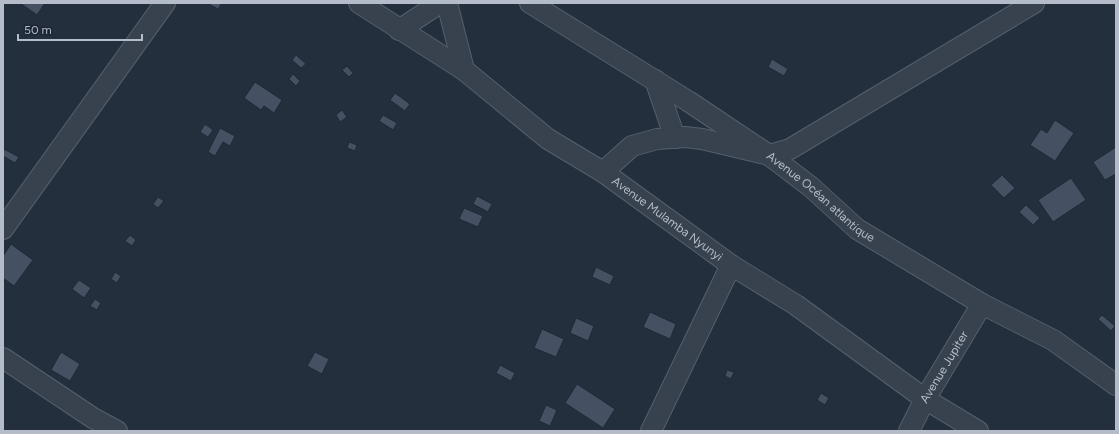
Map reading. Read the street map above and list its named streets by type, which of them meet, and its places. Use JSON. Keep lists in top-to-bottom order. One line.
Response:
{"streets":{"street":["Avenue Océan atlantique","Avenue Mulamba Nyunyi","Avenue Jupiter"]},"crossings":[["Avenue Océan atlantique","Avenue Jupiter"],["Avenue Mulamba Nyunyi","Avenue Jupiter"]],"scale_bar":"50 m"}
